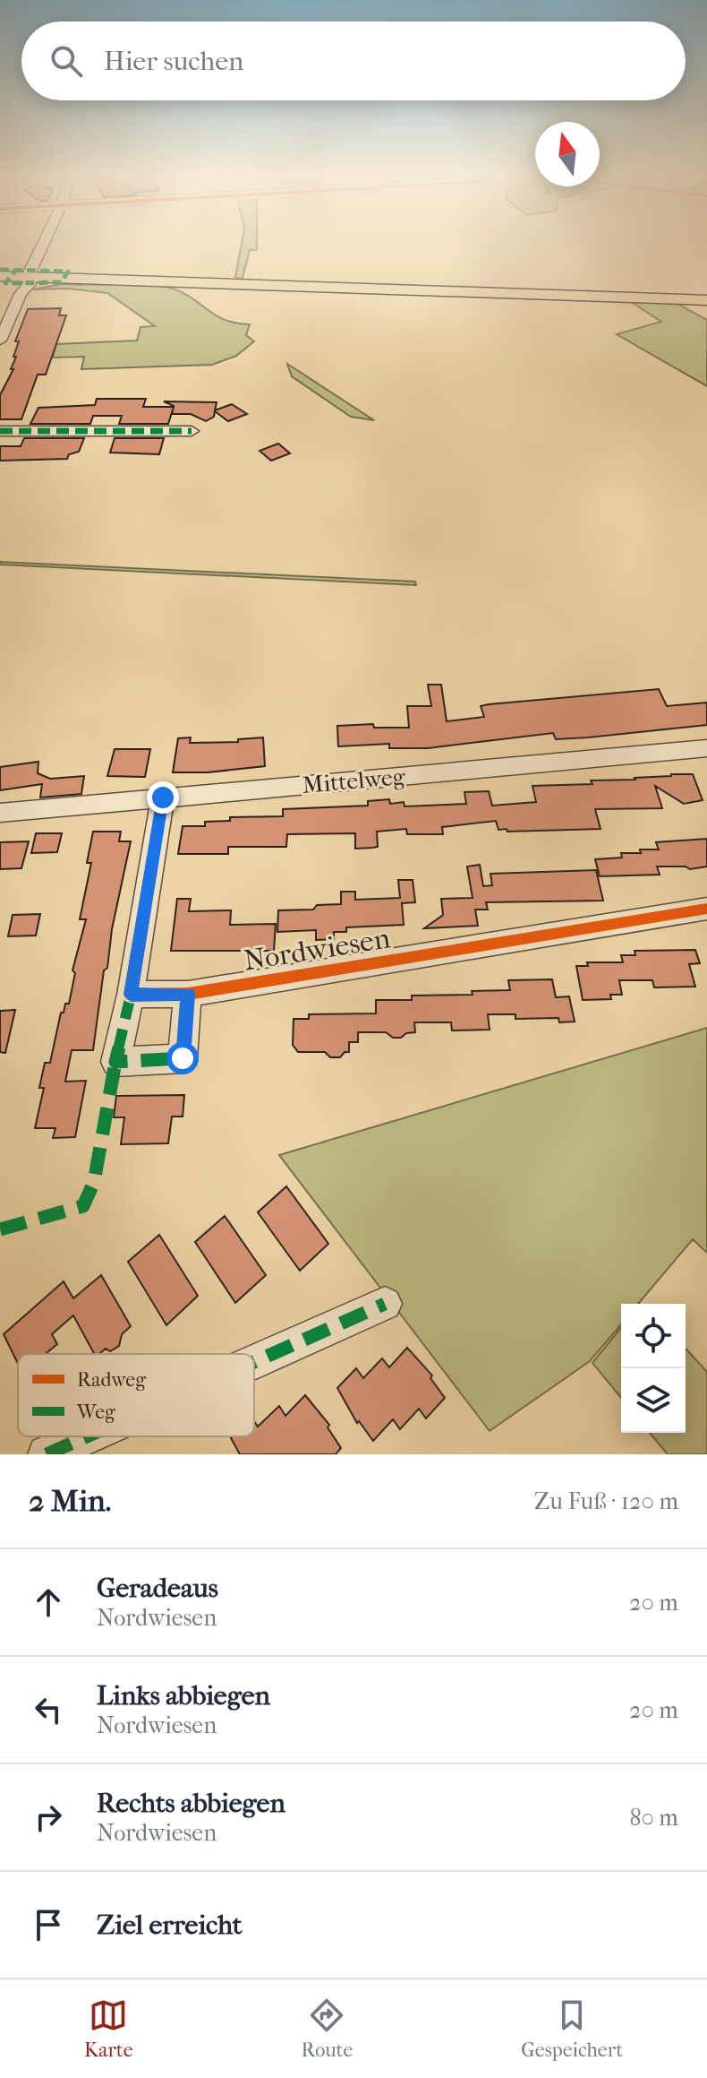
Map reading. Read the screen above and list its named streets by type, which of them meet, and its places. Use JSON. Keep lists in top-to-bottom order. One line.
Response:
{"streets":{"street":["Mittelweg","Nordwiesen"]},"legend":["Radweg","Weg"],"north":"top","page":{"search":"Hier suchen","heading":["2 Min.","Zu Fuß · 120 m"],"list":[["Geradeaus","Nordwiesen","20 m"],["Links abbiegen","Nordwiesen","20 m"],["Rechts abbiegen","Nordwiesen","80 m"],"Ziel erreicht"],"nav":["Karte","Route","Gespeichert"]}}
